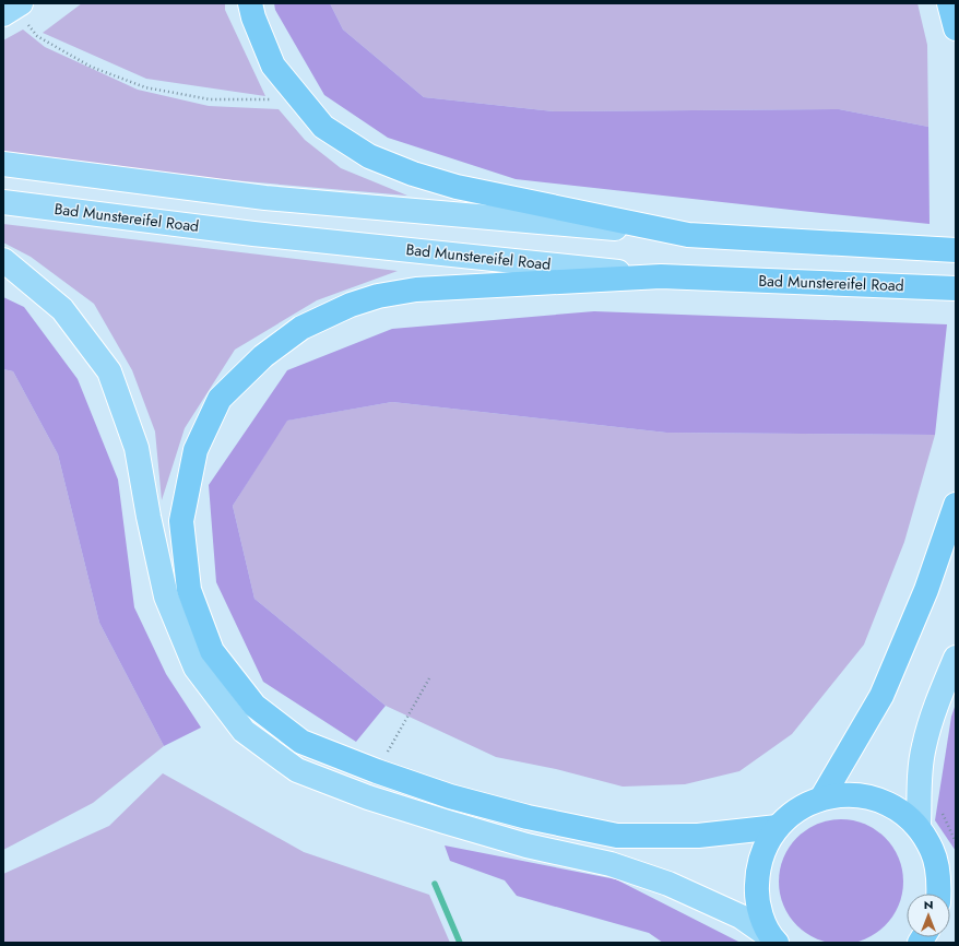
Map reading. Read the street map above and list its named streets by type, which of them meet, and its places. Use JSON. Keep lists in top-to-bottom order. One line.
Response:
{"streets":{"highway":["Bad Munstereifel Road"]},"north":"top"}
